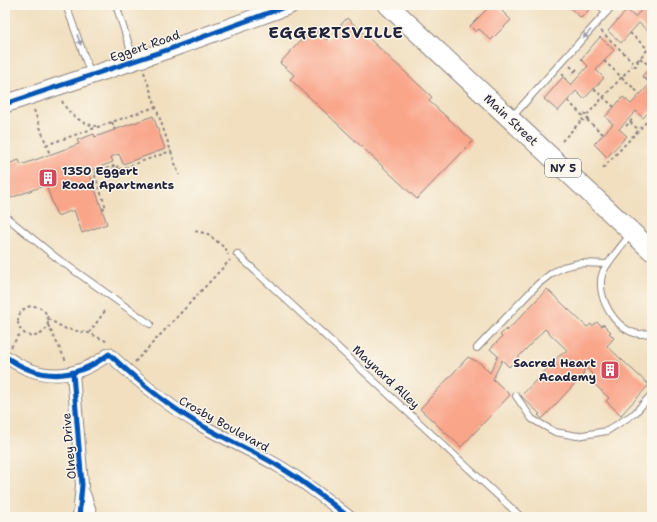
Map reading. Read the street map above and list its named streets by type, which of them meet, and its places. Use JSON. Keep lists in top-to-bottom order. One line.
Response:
{"streets":{"main road":["Main Street","NY 5"],"street":["Eggert Road","Crosby Boulevard","Olney Drive"],"lane":["Maynard Alley"]},"districts":["EGGERTSVILLE"],"places":{"building":["1350 Eggert Road Apartments","Sacred Heart Academy"]}}
